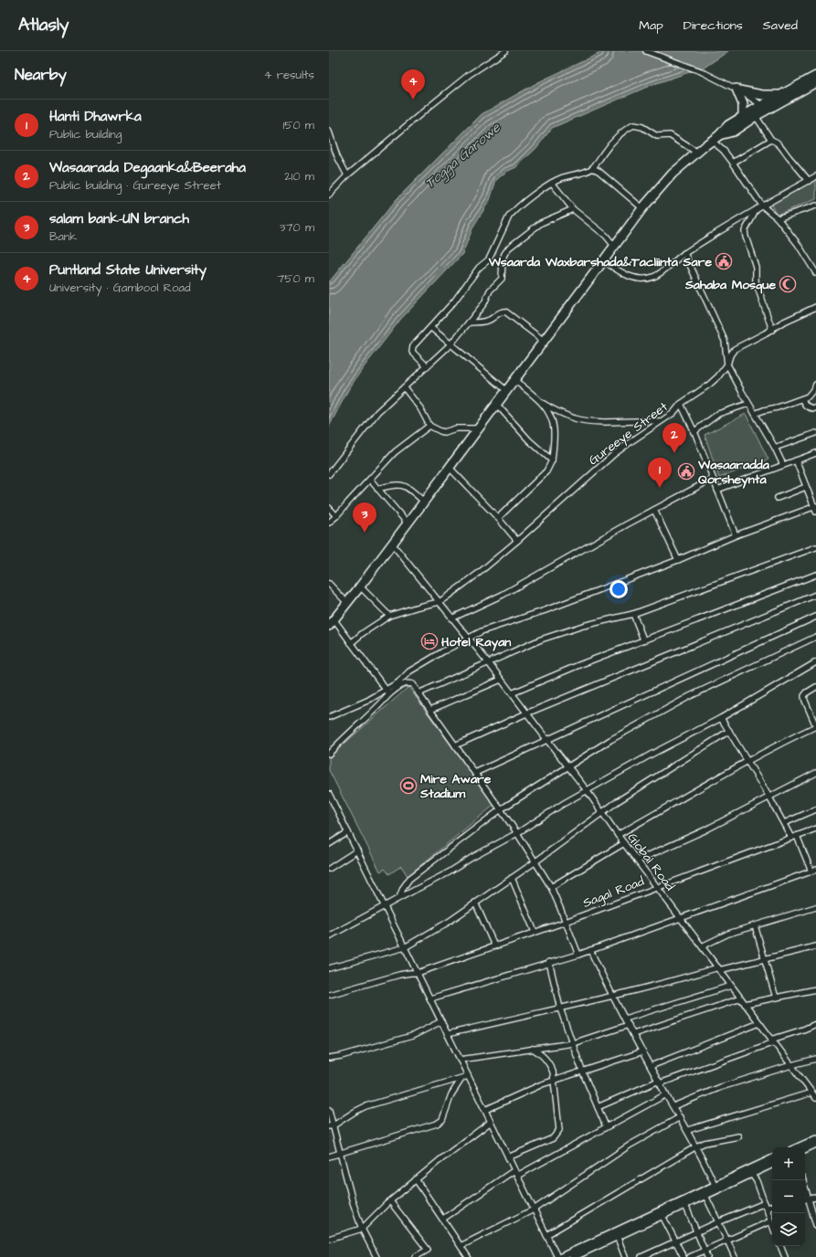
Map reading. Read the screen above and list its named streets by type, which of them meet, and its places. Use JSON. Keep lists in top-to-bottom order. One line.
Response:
{"streets":{"street":["Gureeye Street","Global Road","Sagal Road"]},"crossings":[["Gureeye Street","Global Road"],["Global Road","Sagal Road"]],"water":["Togga Garowe"],"places":{"public building":["Wsaarda Waxbarshada&Tacliinta Sare","Wasaaradda Qorsheynta"],"mosque":["Sahaba Mosque"],"hotel":["Hotel Rayan"],"sports":["Mire Aware Stadium"]},"page":{"header":"Atlasly","nav":["Map","Directions","Saved"],"heading":["Nearby","4 results"],"pins":["4","2","1","3"],"list":[{"mark":"1","name":"Hanti Dhawrka","note":"Public building","value":"150 m"},{"mark":"2","name":"Wasaarada Degaanka&Beeraha","note":"Public building · Gureeye Street","value":"210 m"},{"mark":"3","name":"salam bank-UN branch","note":"Bank","value":"370 m"},{"mark":"4","name":"Puntland State University","note":"University · Gambool Road","value":"750 m"}],"map_buttons":["+","−"]}}
